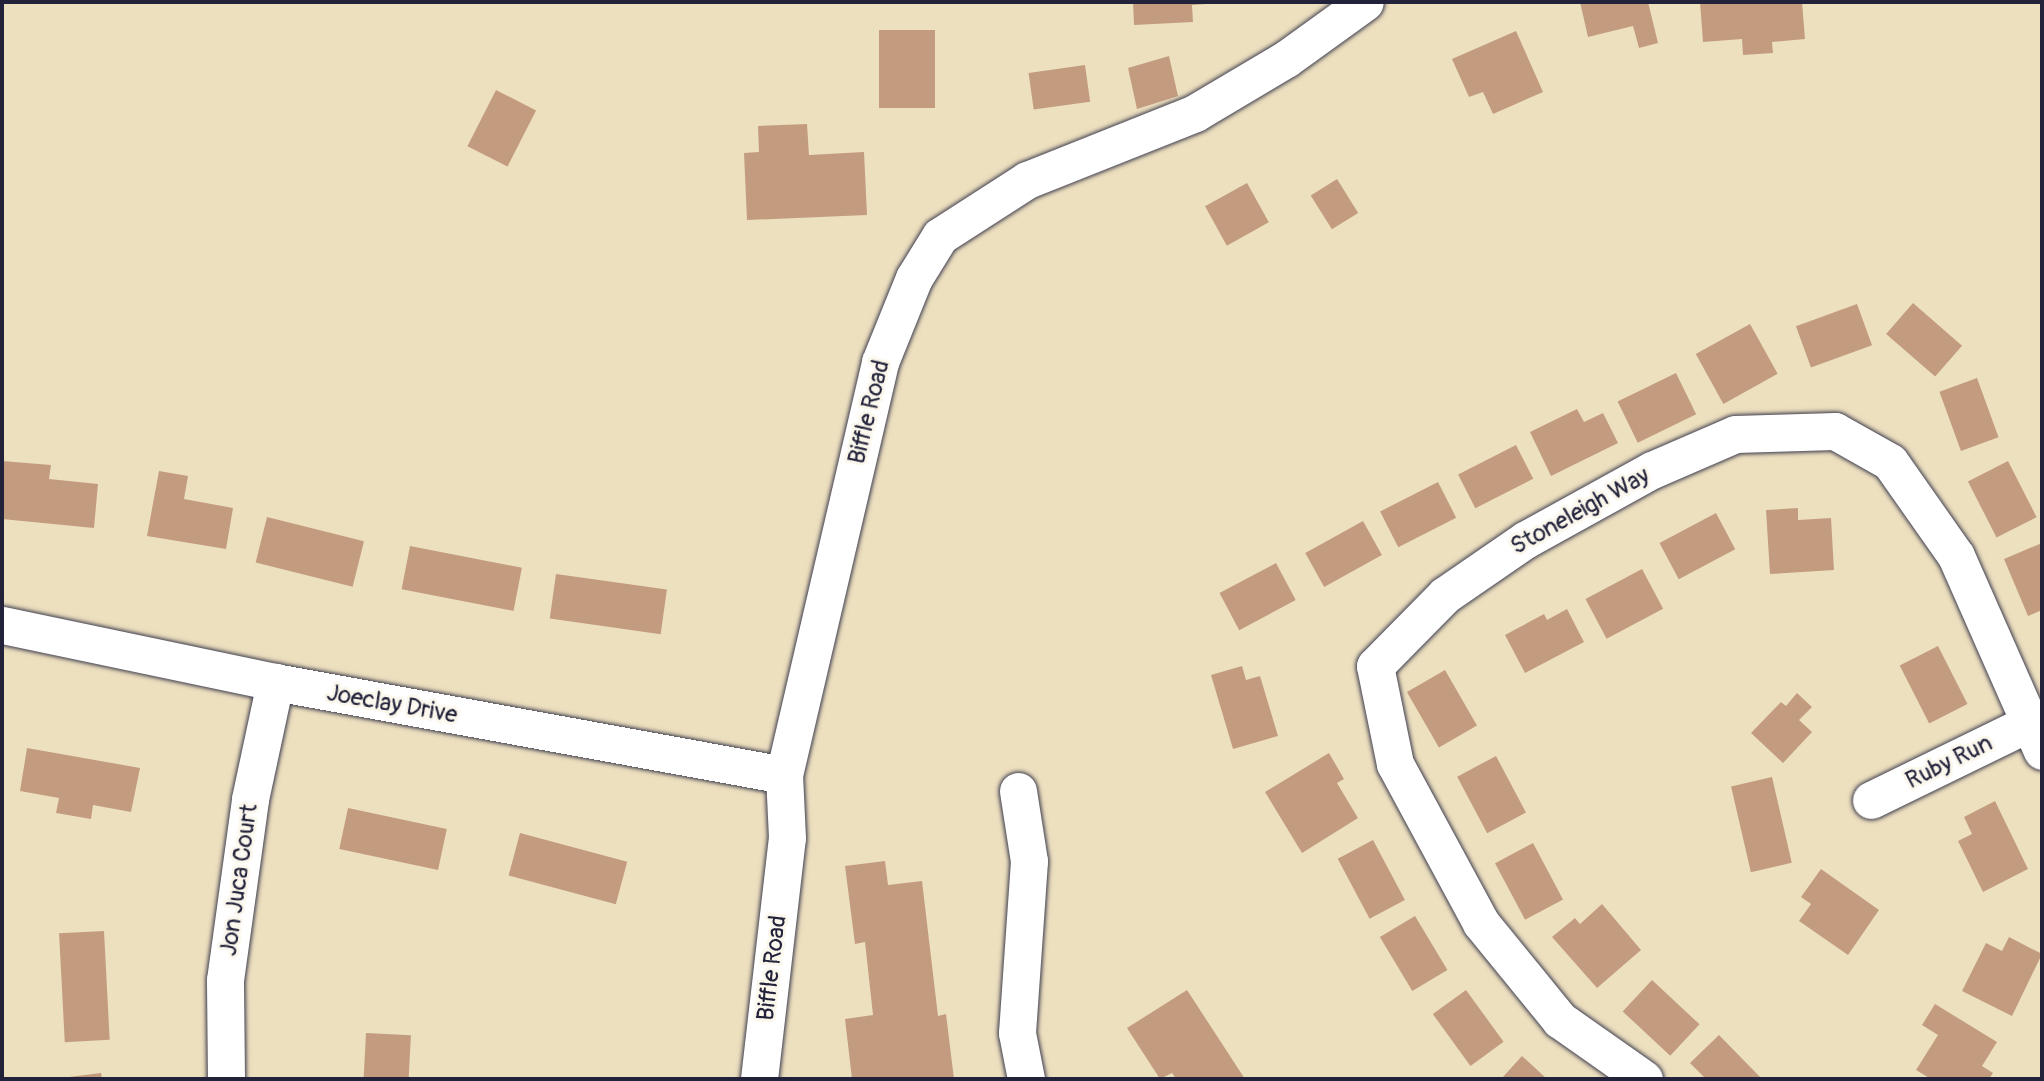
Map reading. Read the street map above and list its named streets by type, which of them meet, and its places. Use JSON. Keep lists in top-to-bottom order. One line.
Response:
{"streets":{"street":["Biffle Road","Stoneleigh Way","Joeclay Drive","Ruby Run","Jon Juca Court"]},"crossings":[["Biffle Road","Joeclay Drive"],["Stoneleigh Way","Ruby Run"],["Joeclay Drive","Jon Juca Court"]]}
